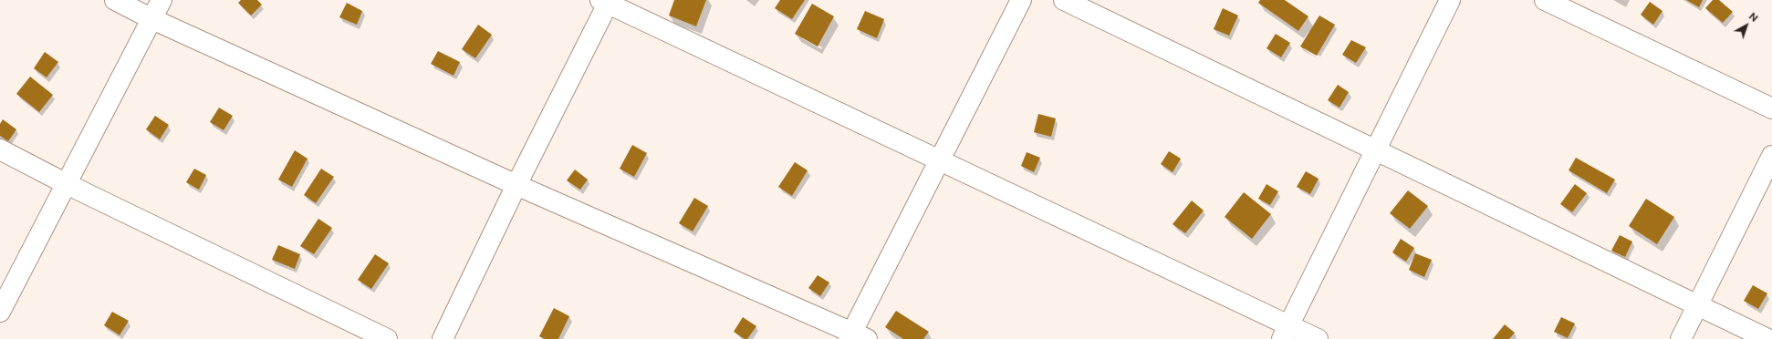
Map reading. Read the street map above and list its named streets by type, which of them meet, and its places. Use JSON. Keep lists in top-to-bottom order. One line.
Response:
{"north":"top right"}
